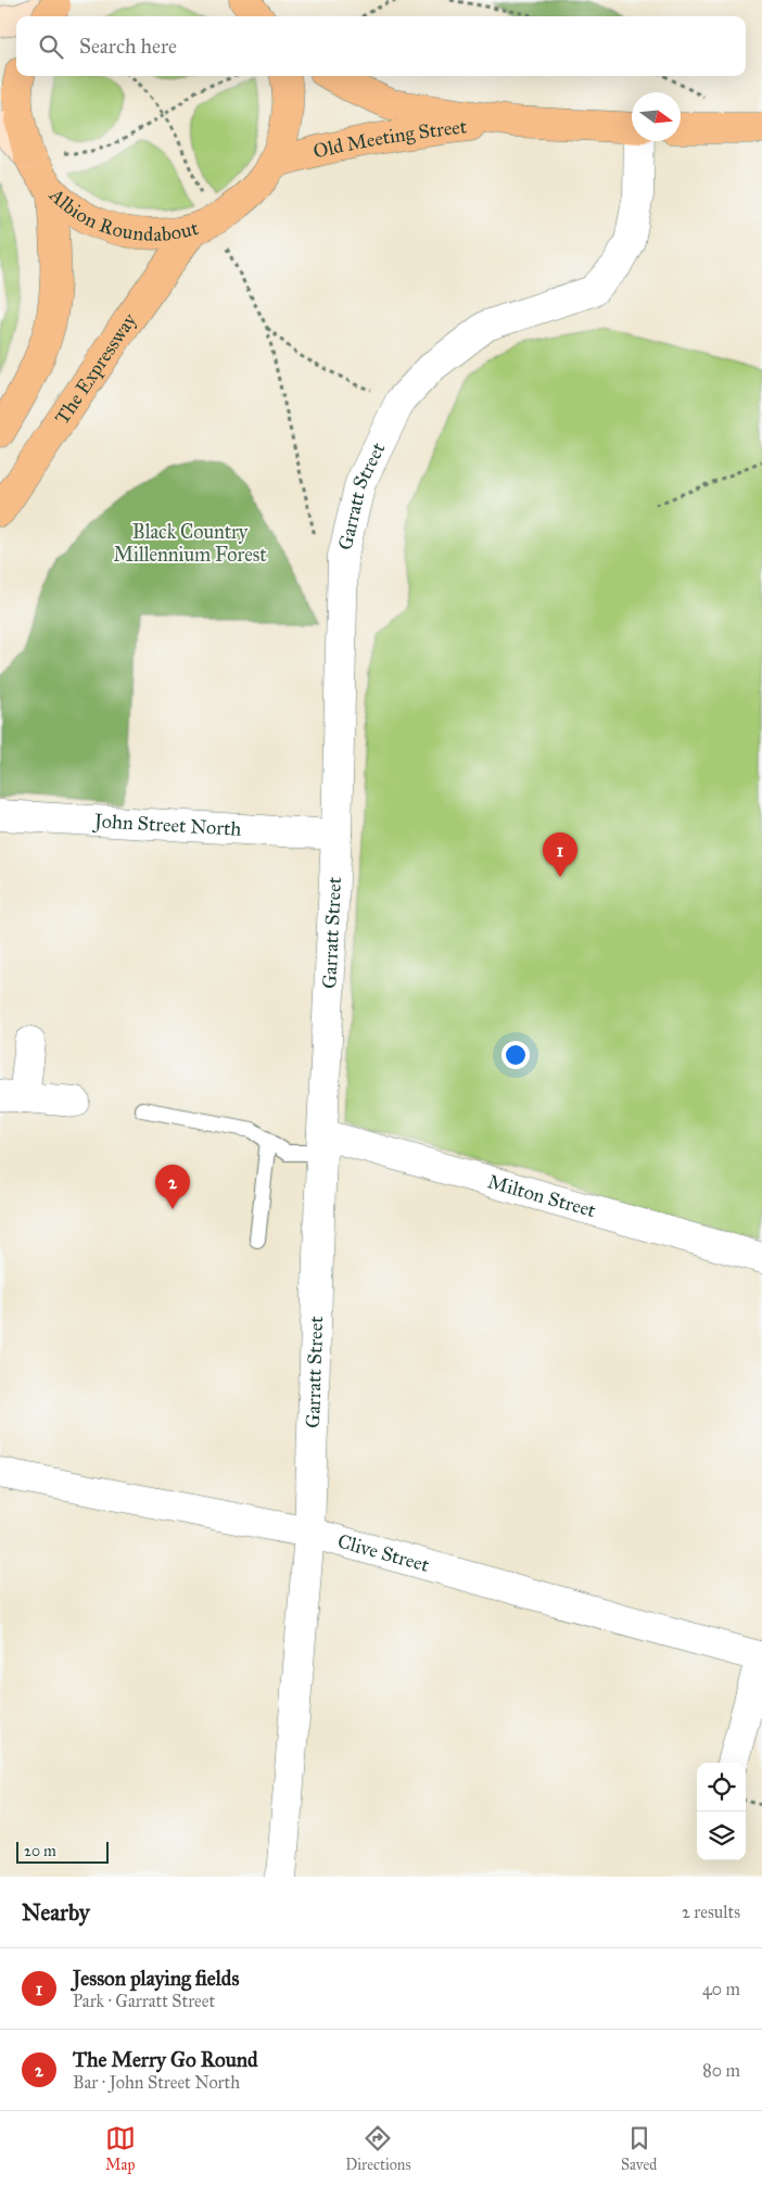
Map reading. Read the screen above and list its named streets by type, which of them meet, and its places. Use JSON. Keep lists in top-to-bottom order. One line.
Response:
{"streets":{"main road":["Old Meeting Street","Albion Roundabout","The Expressway"],"street":["Garratt Street","John Street North","Milton Street","Clive Street"]},"crossings":[["Old Meeting Street","Albion Roundabout"],["Albion Roundabout","The Expressway"],["Garratt Street","John Street North"],["Garratt Street","Milton Street"],["Garratt Street","Clive Street"]],"parks":["Black Country Millennium Forest"],"scale_bar":"20 m","north":"right","page":{"search":"Search here","pins":["1","2"],"scale":"20 m","heading":["Nearby","2 results"],"list":[{"mark":"1","name":"Jesson playing fields","note":"Park · Garratt Street","value":"40 m"},{"mark":"2","name":"The Merry Go Round","note":"Bar · John Street North","value":"80 m"}],"nav":["Map","Directions","Saved"]}}
